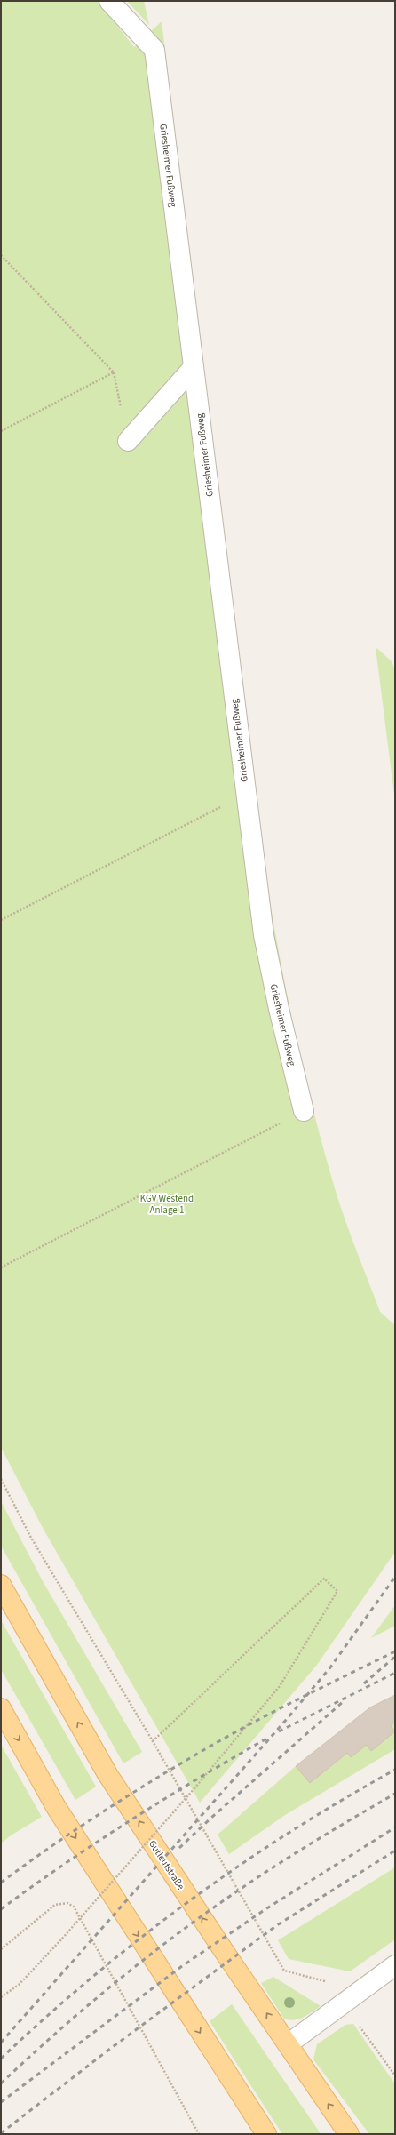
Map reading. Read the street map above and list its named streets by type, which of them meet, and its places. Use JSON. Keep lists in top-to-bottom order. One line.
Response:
{"streets":{"main road":["Gutleutstraße"],"street":["Griesheimer Fußweg"]},"parks":["KGV Westend Anlage 1"]}
